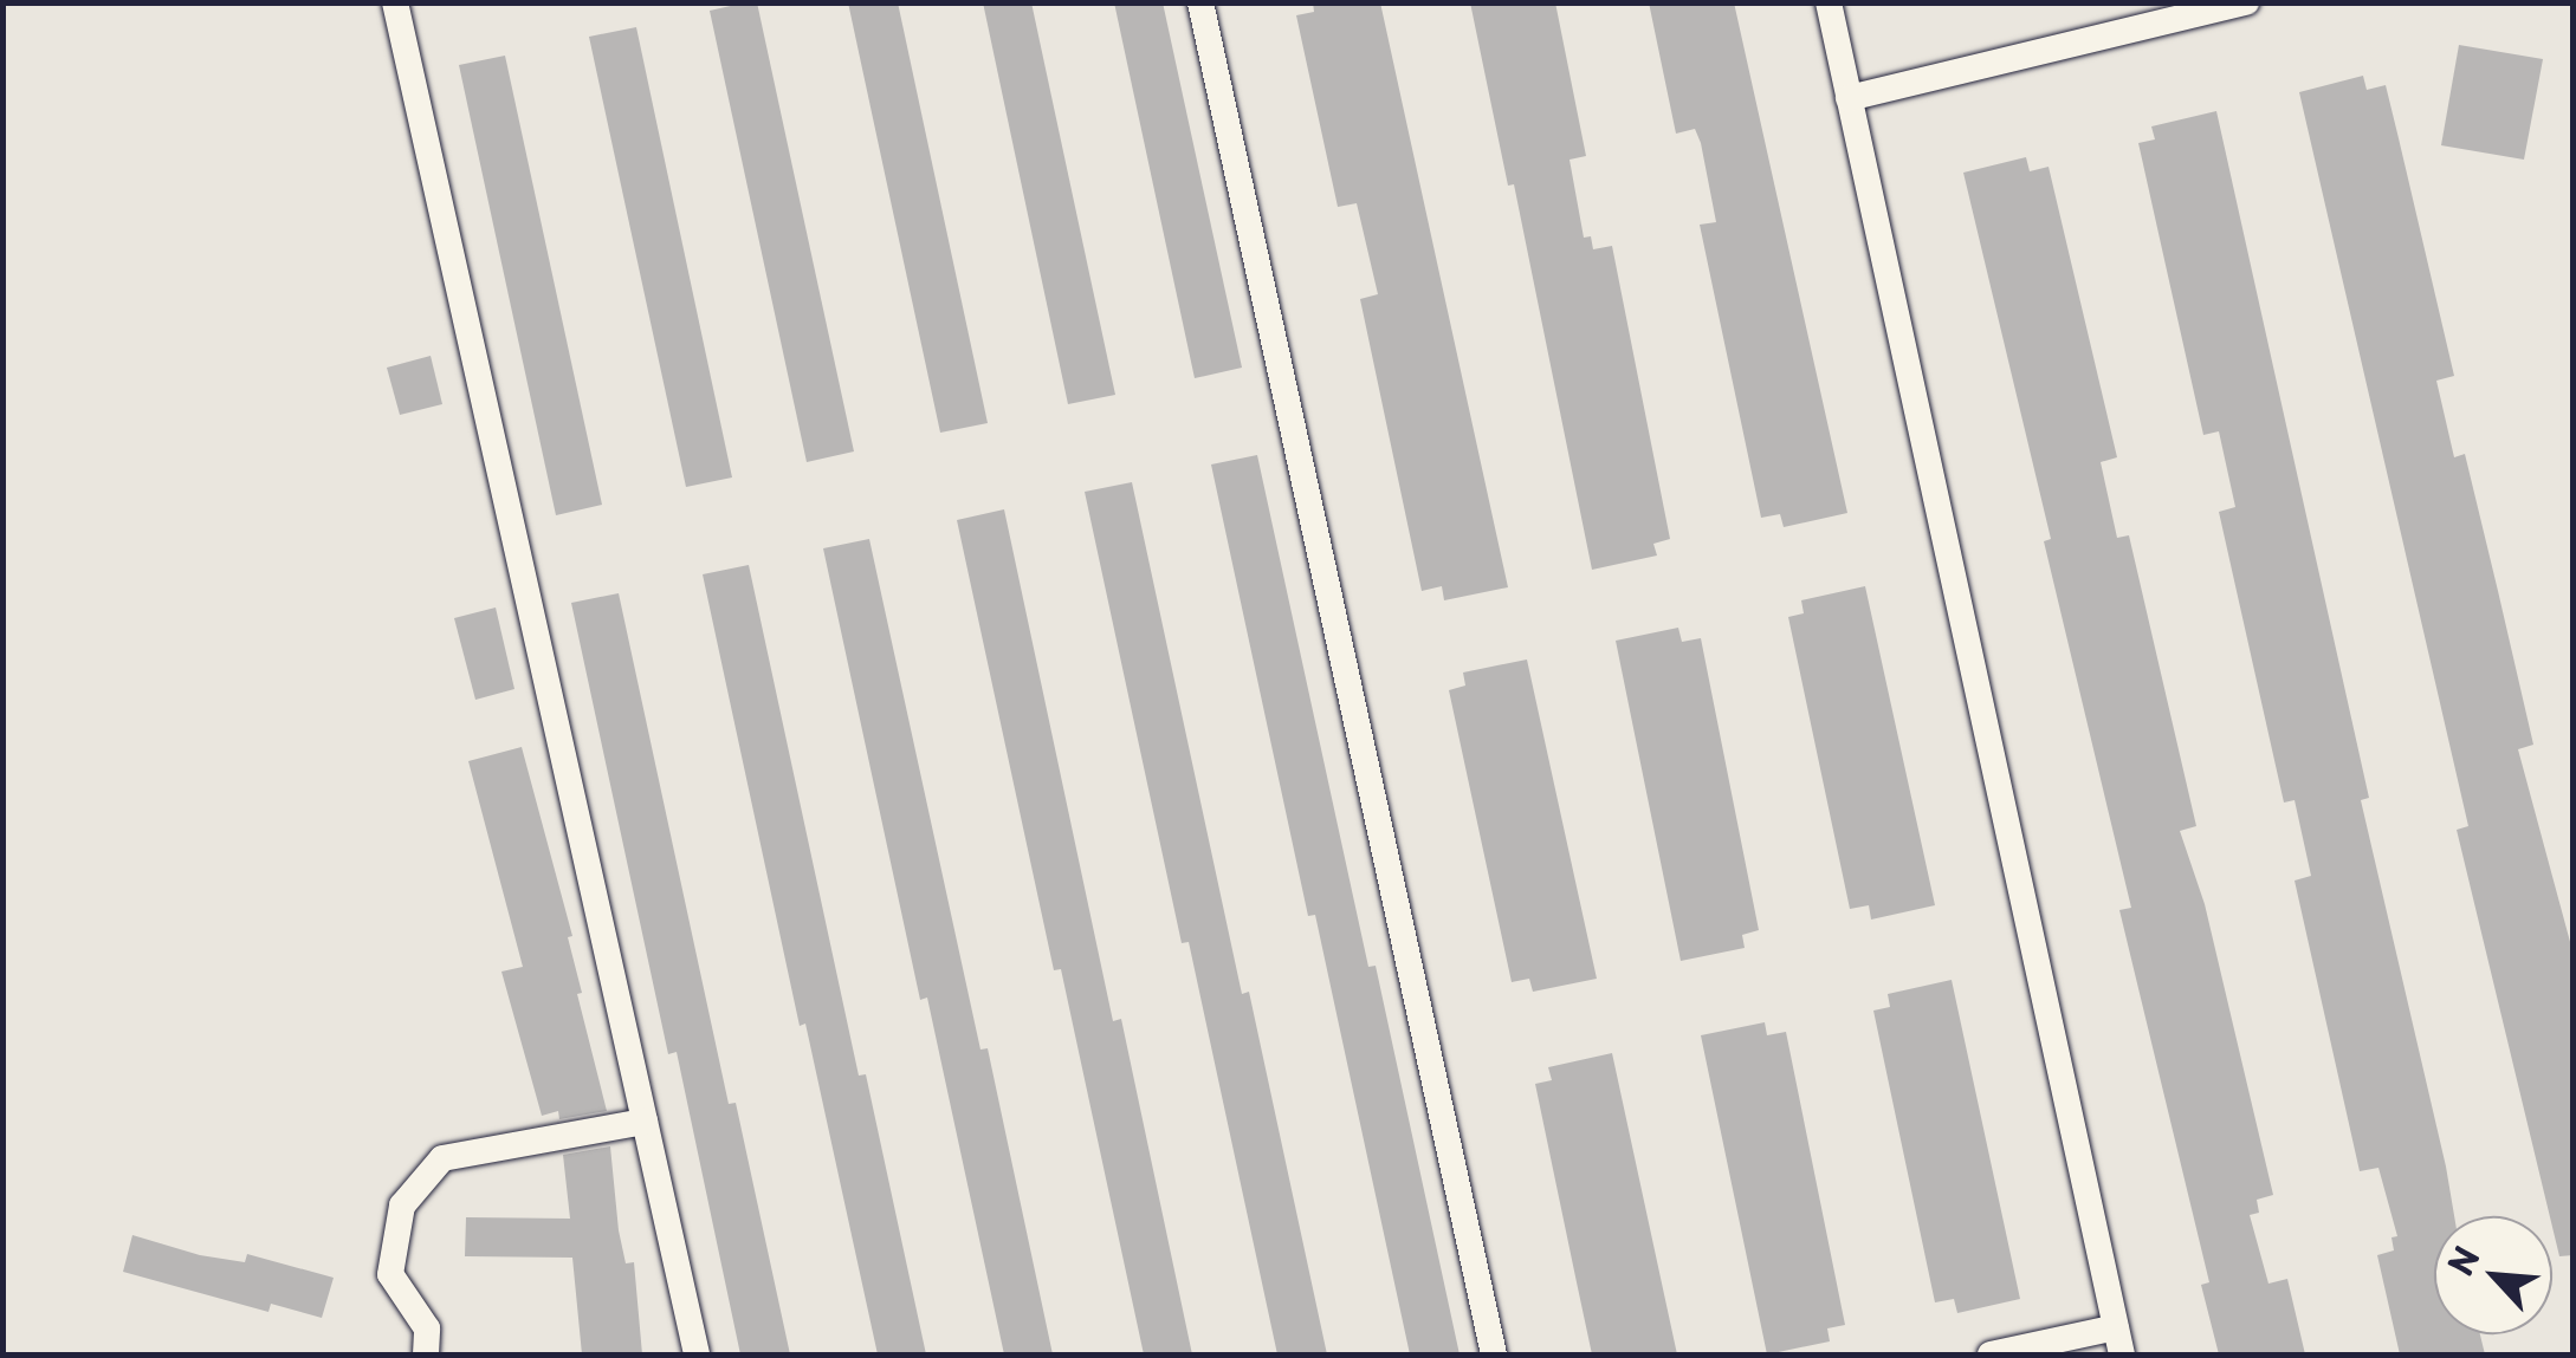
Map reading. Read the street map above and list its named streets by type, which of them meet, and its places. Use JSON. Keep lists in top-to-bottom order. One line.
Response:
{"north":"top left"}
